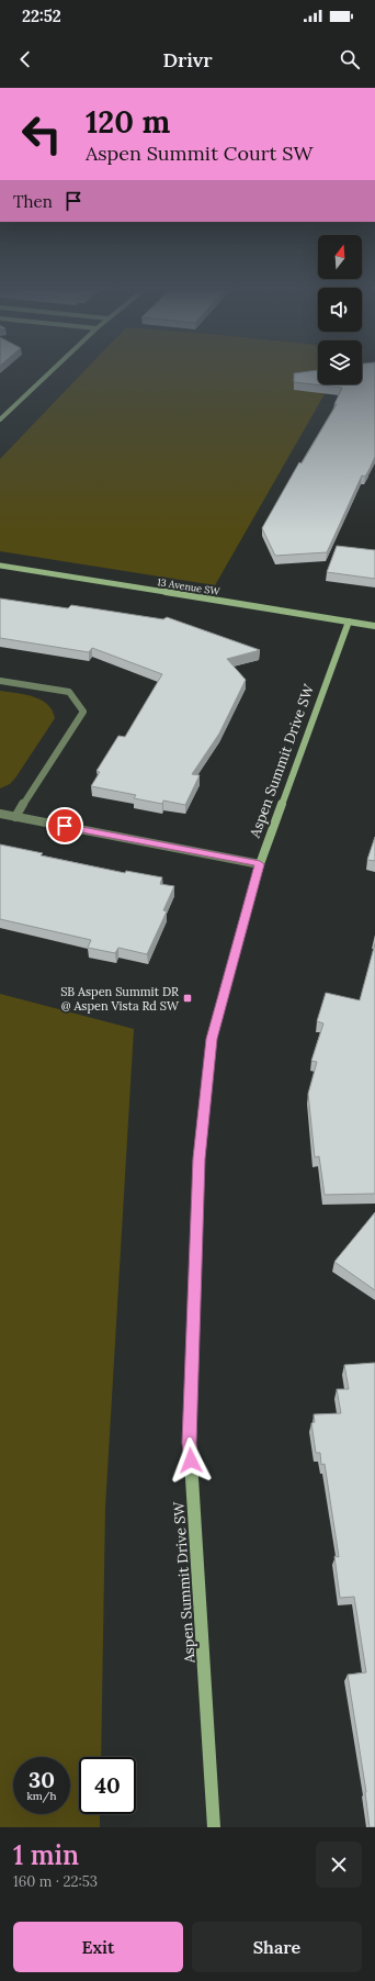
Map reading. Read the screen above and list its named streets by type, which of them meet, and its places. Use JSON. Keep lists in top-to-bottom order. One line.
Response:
{"streets":{"street":["13 Avenue SW","Aspen Summit Drive SW"]},"crossings":[["13 Avenue SW","Aspen Summit Drive SW"]],"places":{"transit":["SB Aspen Summit DR @ Aspen Vista Rd SW"]},"north":"top","page":{"status":"22:52","header":"Drivr","turn":["120 m","Aspen Summit Court SW"],"then":"Then","speed":"30 km/h","limit":"40","heading":["1 min","160 m · 22:53"],"buttons":["Exit","Share"]}}
